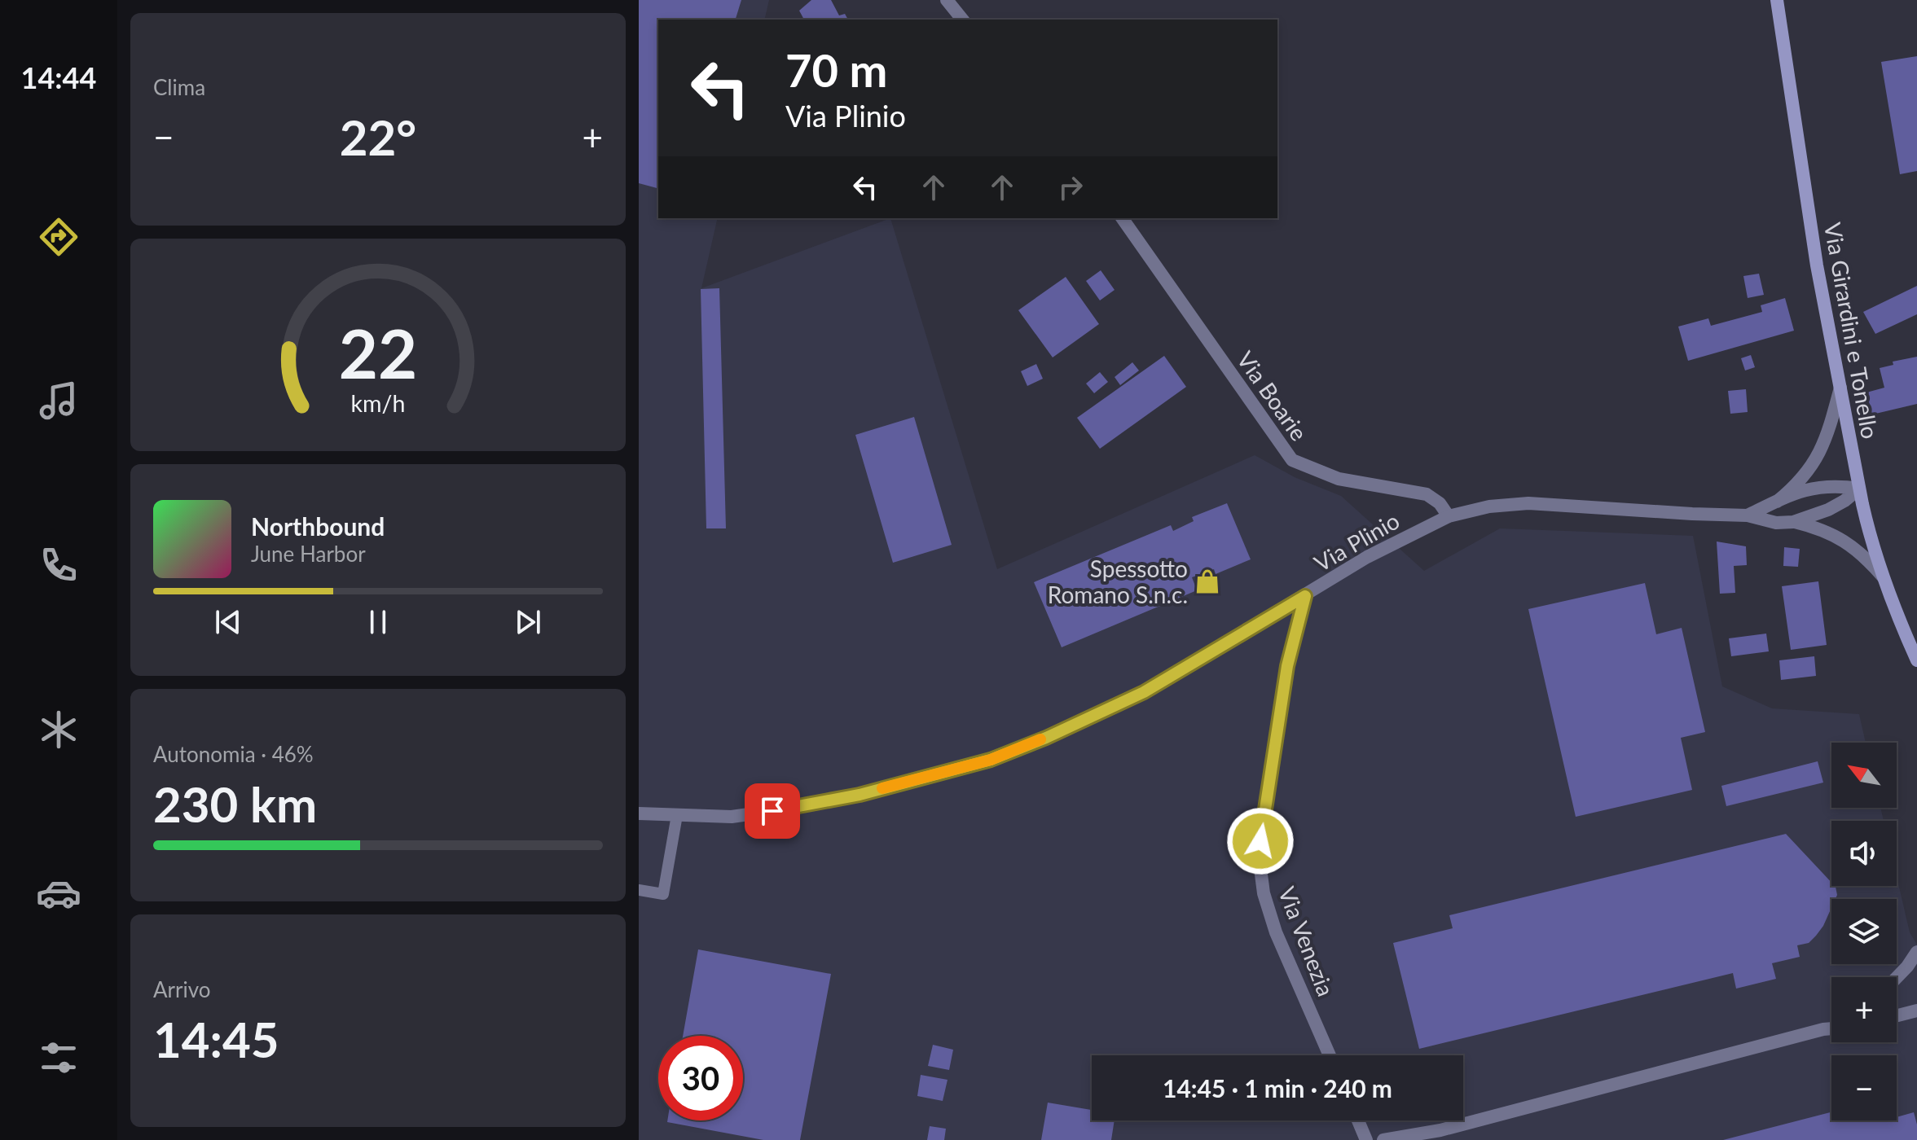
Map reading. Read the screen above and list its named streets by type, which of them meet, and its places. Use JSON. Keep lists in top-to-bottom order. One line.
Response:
{"streets":{"main road":["Via Girardini e Tonello"],"street":["Via Boarie","Via Plinio","Via Venezia"]},"crossings":[["Via Girardini e Tonello","Via Plinio"],["Via Boarie","Via Plinio"],["Via Plinio","Via Venezia"]],"places":{"shop":["Spessotto Romano S.n.c."]},"north":"top left","page":{"tabs":"14:44","tile":["Clima",["Autonomia · 46%","230 km"],["Arrivo","14:45"]],"turn":["70 m","Via Plinio"],"heat":["−","22°","+"],"song":["Northbound","June Harbor"],"map_buttons":["+","−"],"limit":"30","trip":"14:45 · 1 min · 240 m","gauge":["22","km/h"]}}
